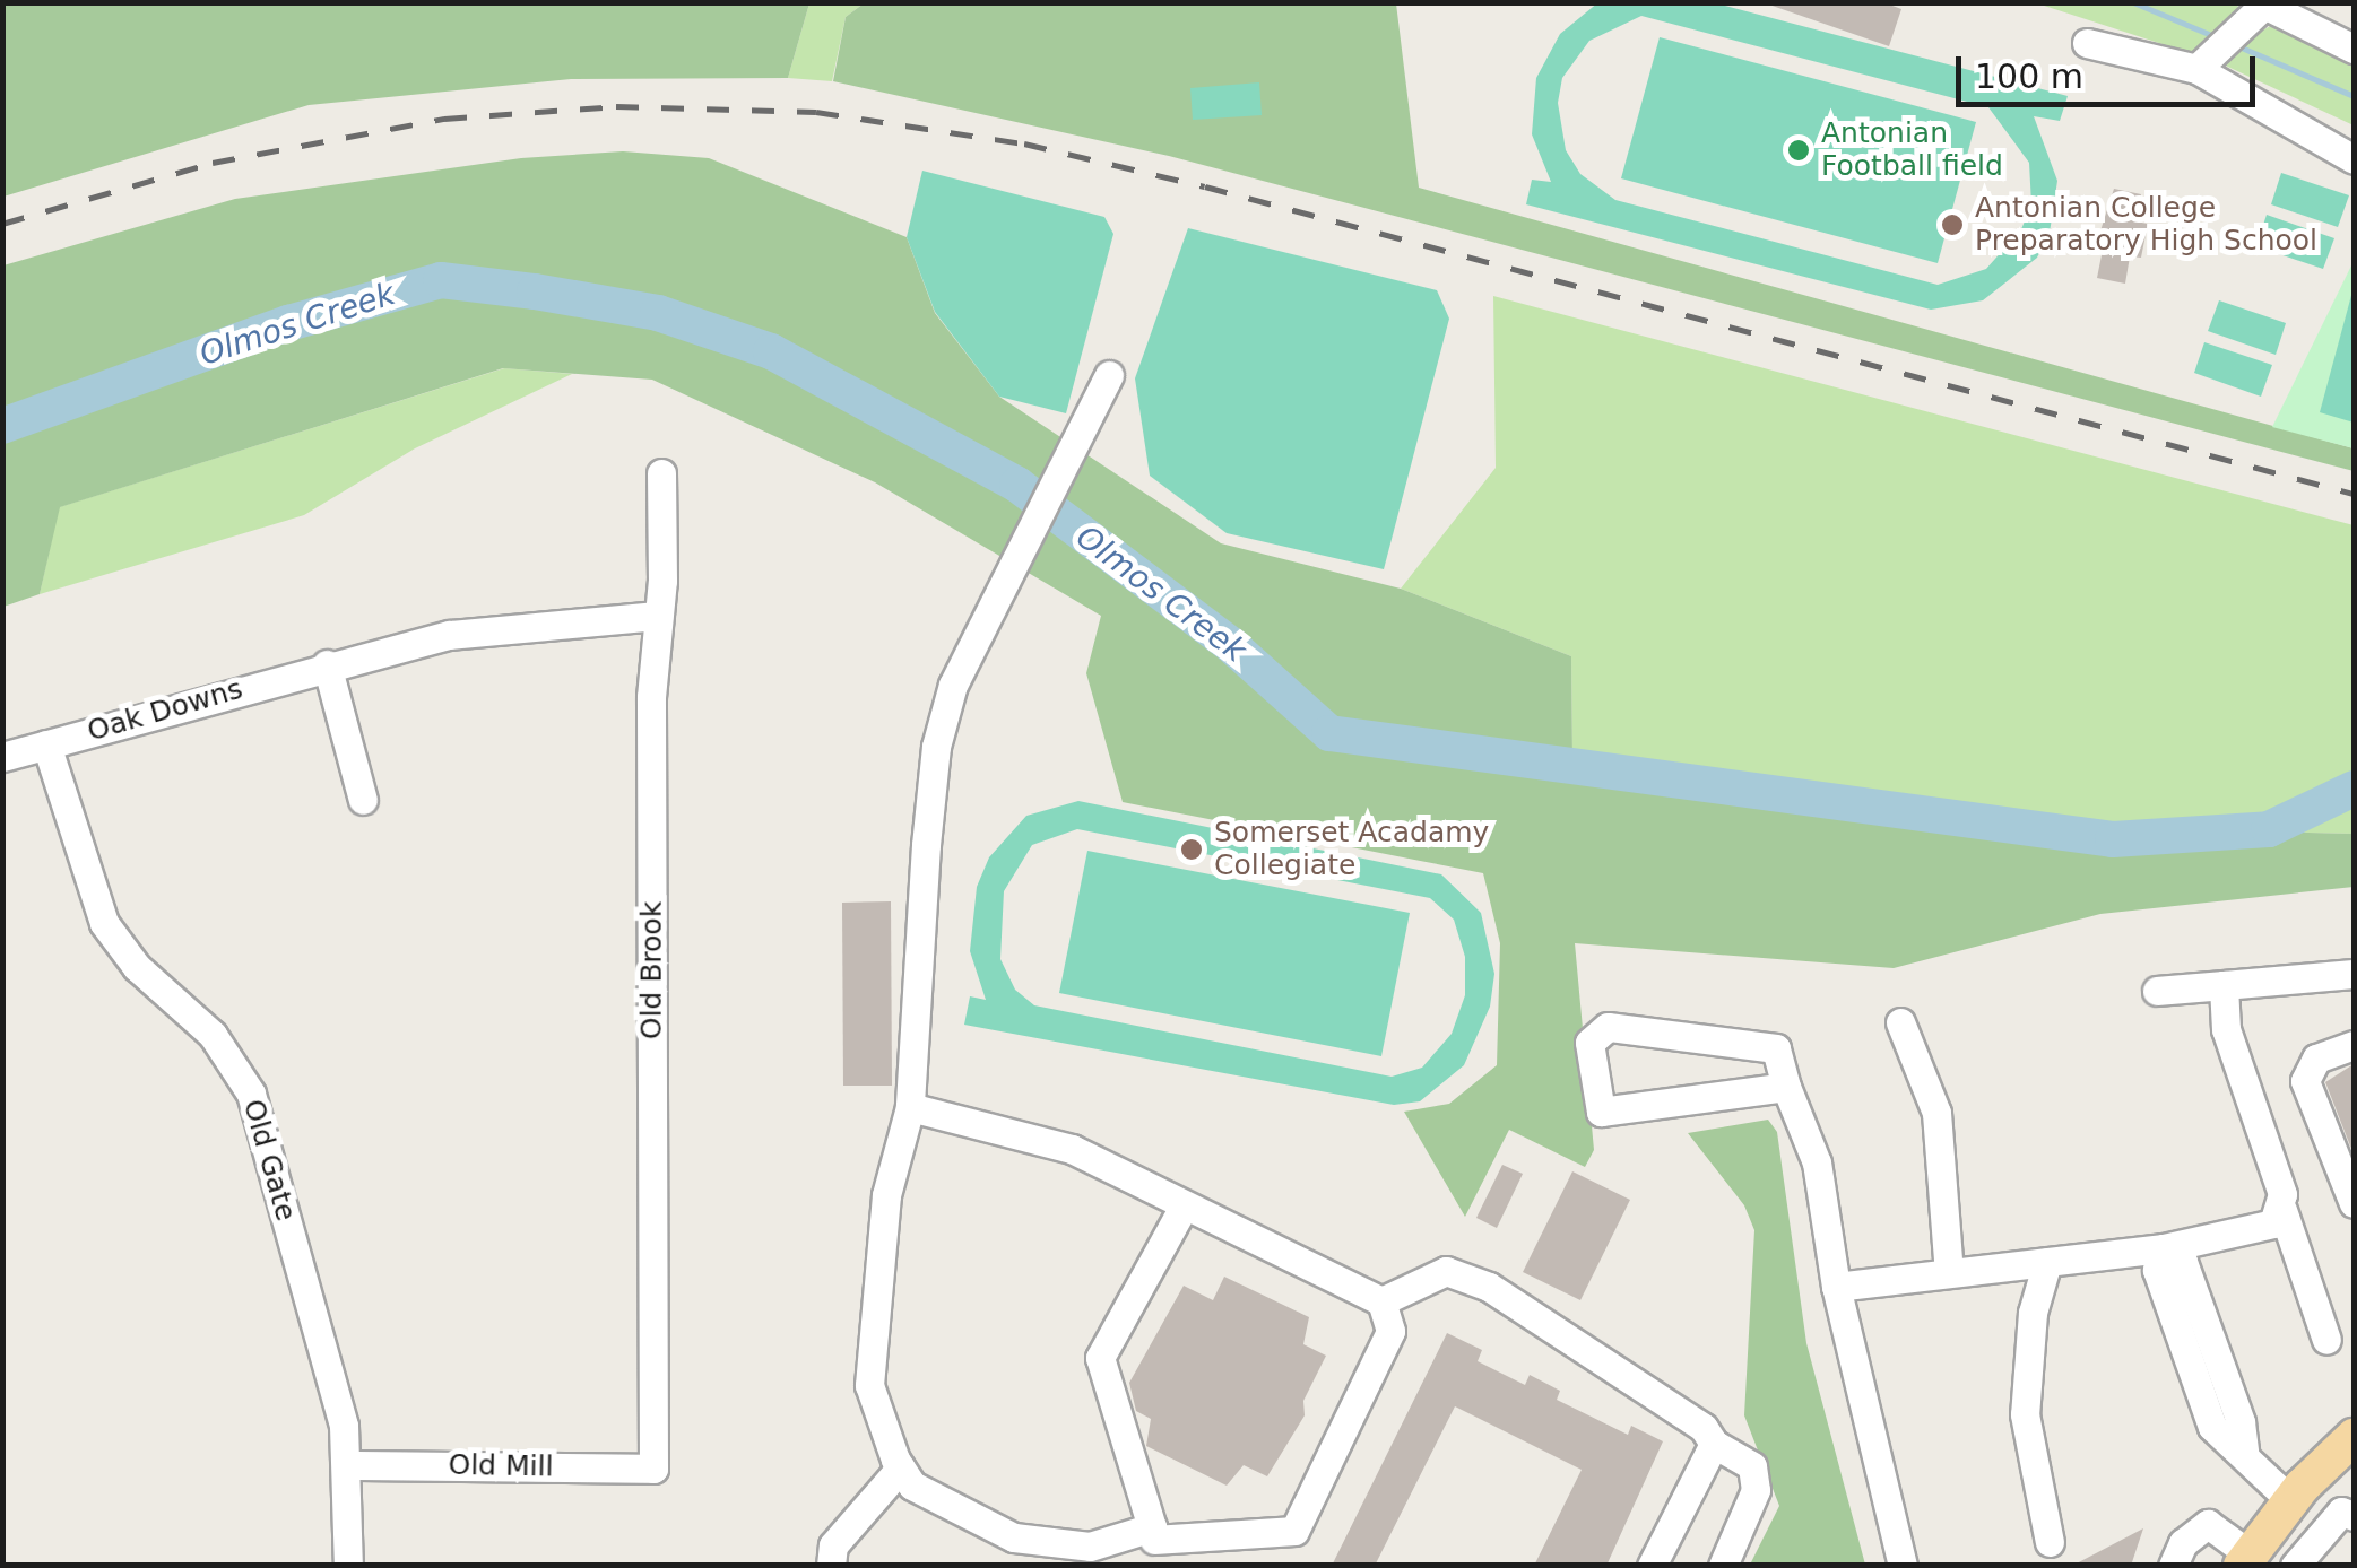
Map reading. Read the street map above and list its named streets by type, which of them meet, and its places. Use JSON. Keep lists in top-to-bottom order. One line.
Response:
{"streets":{"street":["Oak Downs","Old Brook","Old Gate","Old Mill"]},"crossings":[["Oak Downs","Old Brook"],["Oak Downs","Old Gate"],["Old Brook","Old Mill"],["Old Gate","Old Mill"]],"water":["Olmos Creek"],"places":["Antonian Football field","Antonian College Preparatory High School","Somerset Acadamy Collegiate"],"scale_bar":"100 m"}
